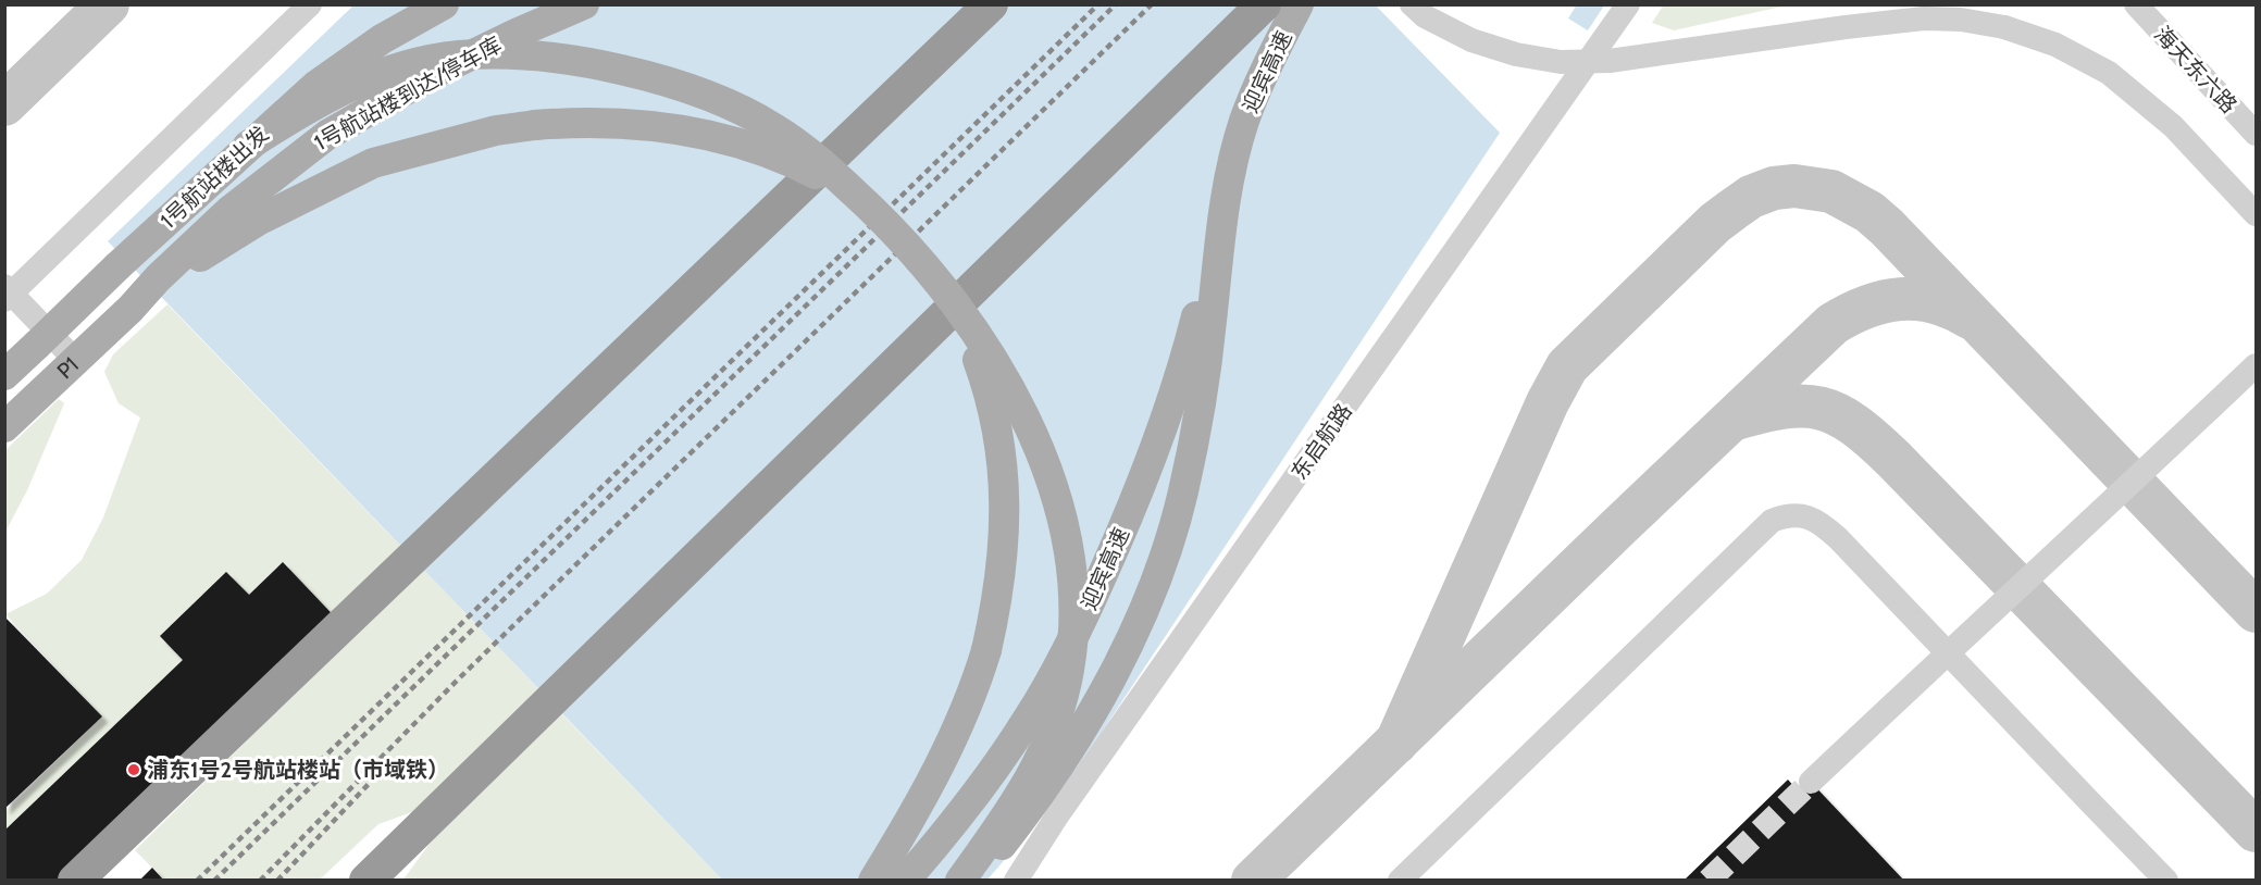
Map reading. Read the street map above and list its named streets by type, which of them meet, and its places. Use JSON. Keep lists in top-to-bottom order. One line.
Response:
{"streets":{"main road":["迎宾高速","1号航站楼到达/停车库","1号航站楼出发","P1"],"street":["海天东六路","东启航路"]},"crossings":[["1号航站楼到达/停车库","P1"]],"places":["浦东1号2号航站楼站（市域铁）"]}
